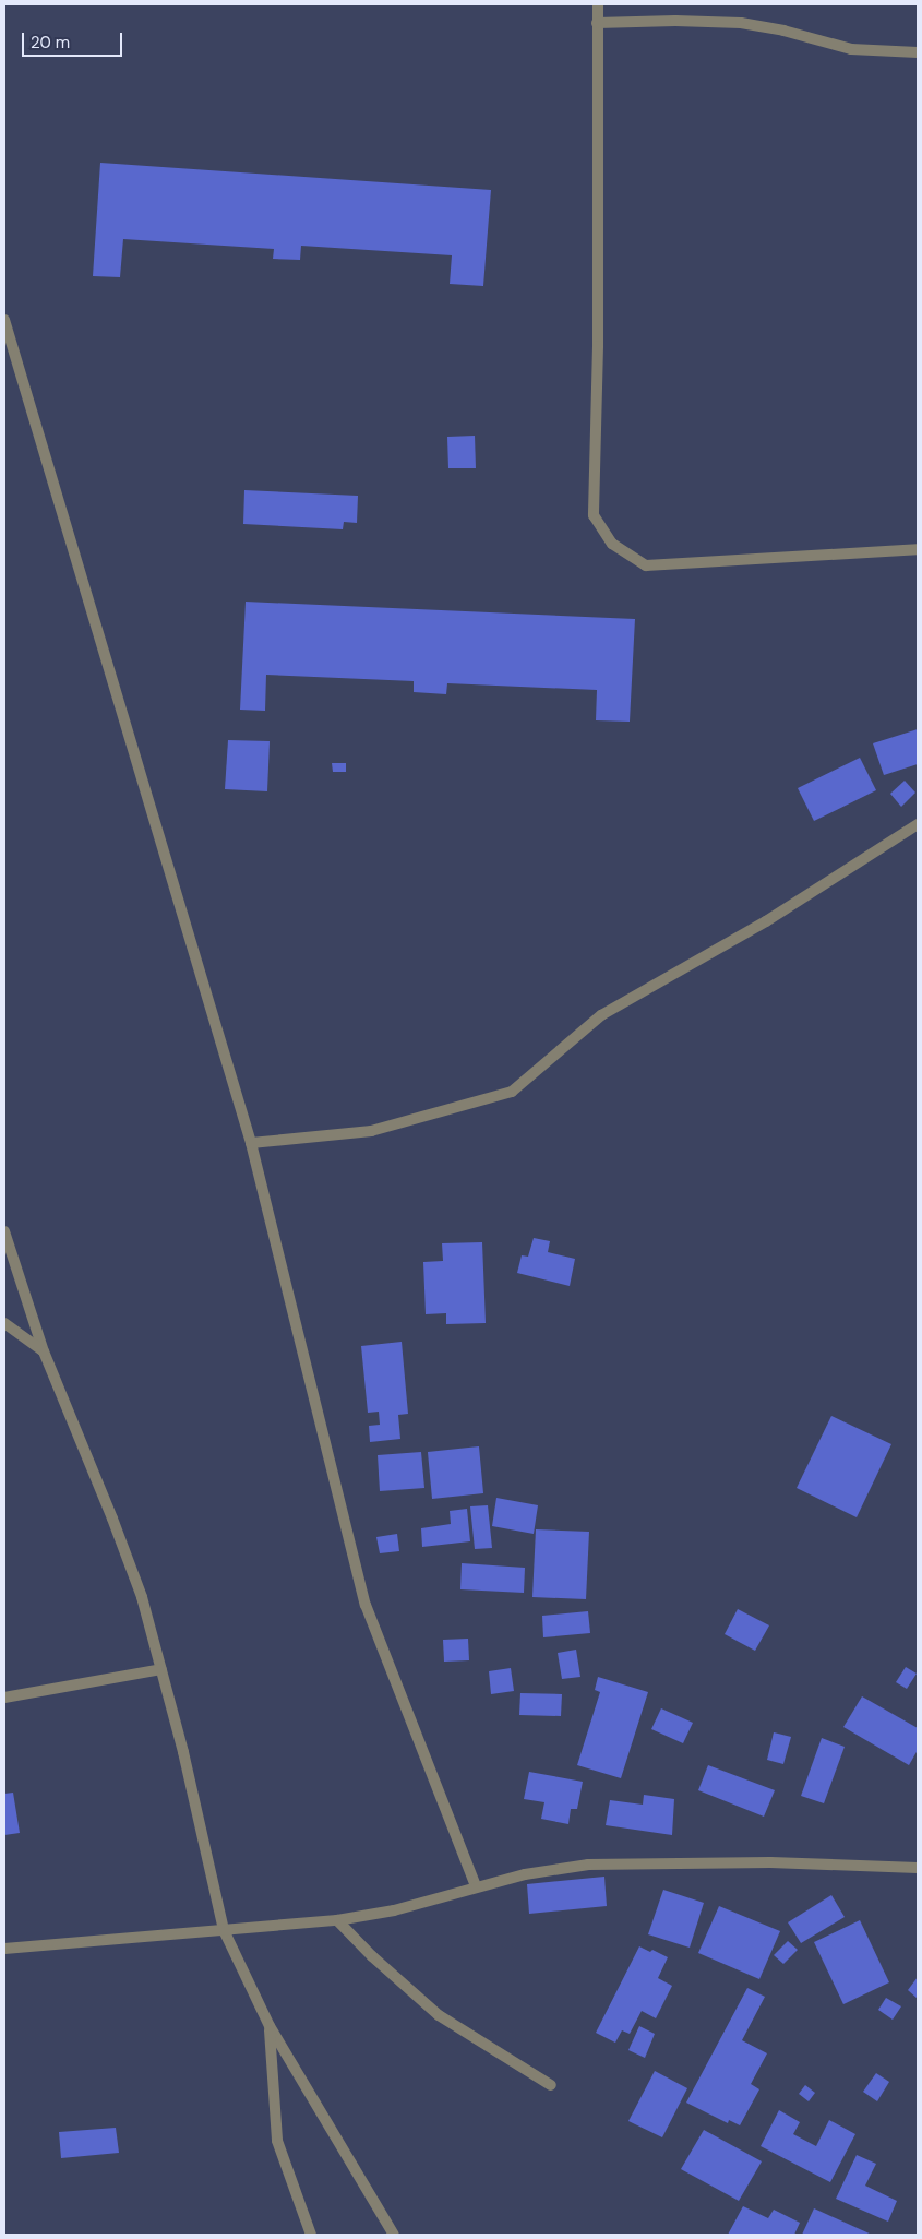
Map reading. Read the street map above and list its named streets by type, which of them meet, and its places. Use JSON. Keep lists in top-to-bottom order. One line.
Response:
{"scale_bar":"20 m"}
